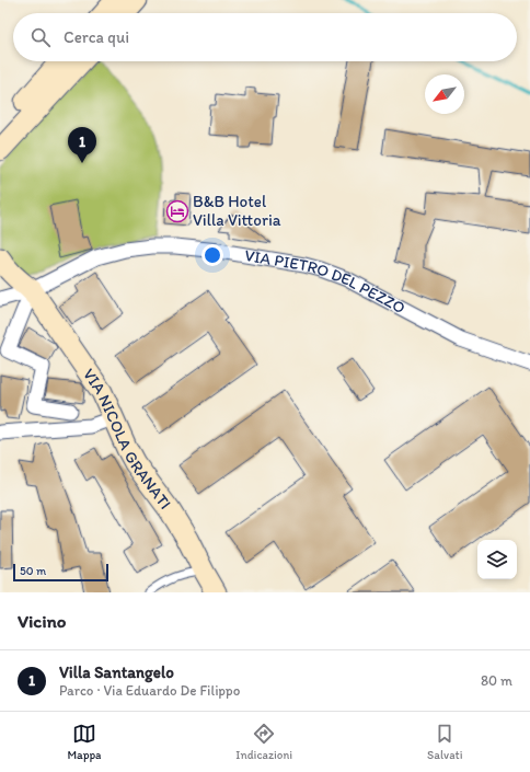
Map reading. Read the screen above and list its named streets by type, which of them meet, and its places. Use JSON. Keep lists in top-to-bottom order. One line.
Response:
{"streets":{"street":["VIA PIETRO DEL PEZZO","VIA NICOLA GRANATI"]},"crossings":[["VIA PIETRO DEL PEZZO","VIA NICOLA GRANATI"]],"places":{"hotel":["B&B Hotel Villa Vittoria"]},"scale_bar":"50 m","north":"bottom left","page":{"search":"Cerca qui","pins":"1","scale":"50 m","heading":"Vicino","list":[{"mark":"1","name":"Villa Santangelo","note":"Parco · Via Eduardo De Filippo","value":"80 m"}],"nav":["Mappa","Indicazioni","Salvati"]}}
